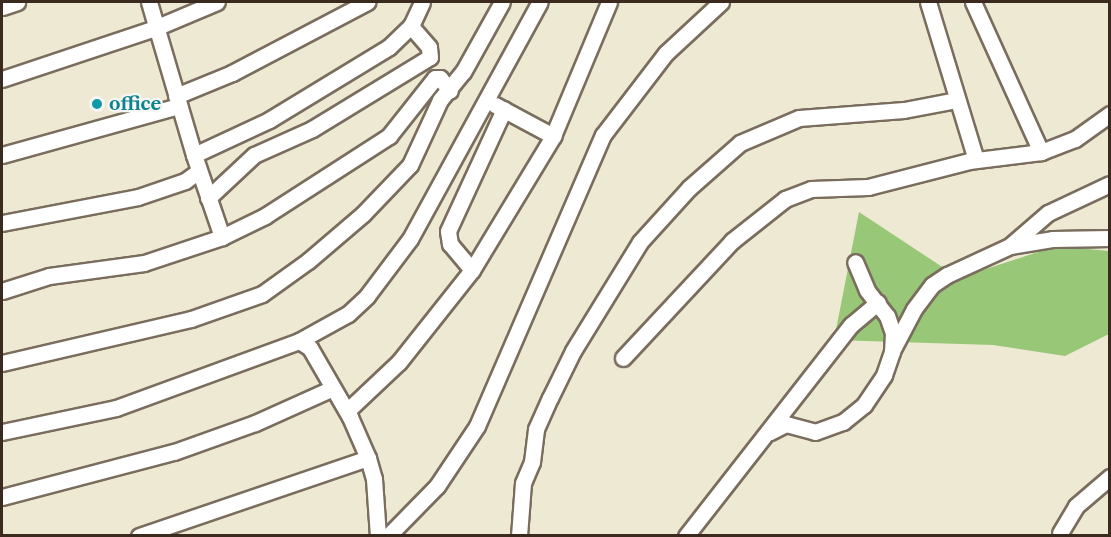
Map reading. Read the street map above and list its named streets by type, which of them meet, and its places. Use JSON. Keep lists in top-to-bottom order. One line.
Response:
{"places":["office"]}
